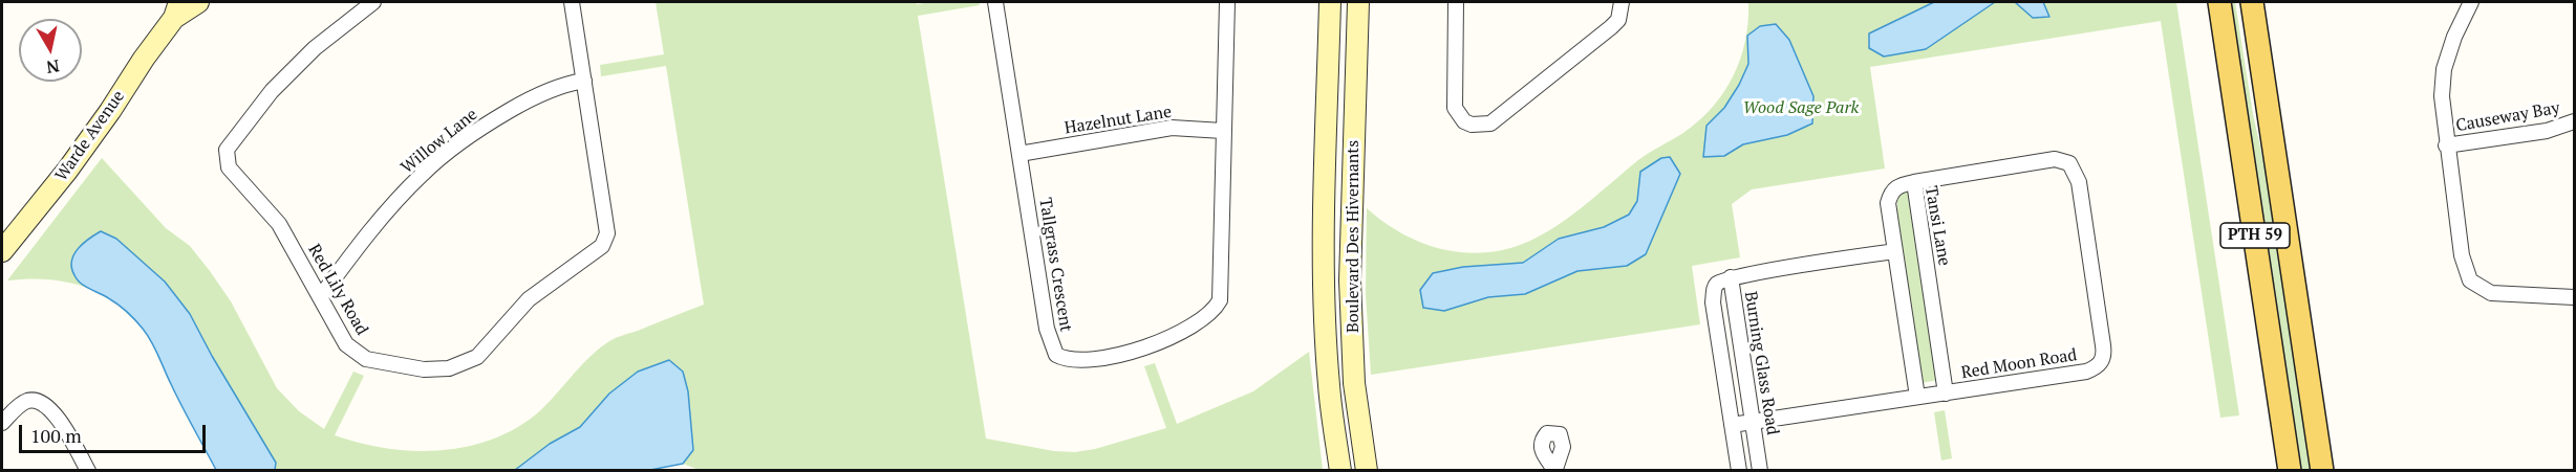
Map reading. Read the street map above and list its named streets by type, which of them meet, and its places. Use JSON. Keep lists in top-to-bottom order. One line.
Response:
{"streets":{"main road":["PTH 59"],"street":["Causeway Bay","Hazelnut Lane","Warde Avenue","Willow Lane","Tansi Lane","Boulevard Des Hivernants","Tallgrass Crescent","Red Lily Road","Burning Glass Road","Red Moon Road"]},"crossings":[["Hazelnut Lane","Tallgrass Crescent"],["Willow Lane","Red Lily Road"],["Tansi Lane","Red Moon Road"],["Burning Glass Road","Red Moon Road"]],"parks":["Wood Sage Park"],"scale_bar":"100 m","north":"bottom"}
